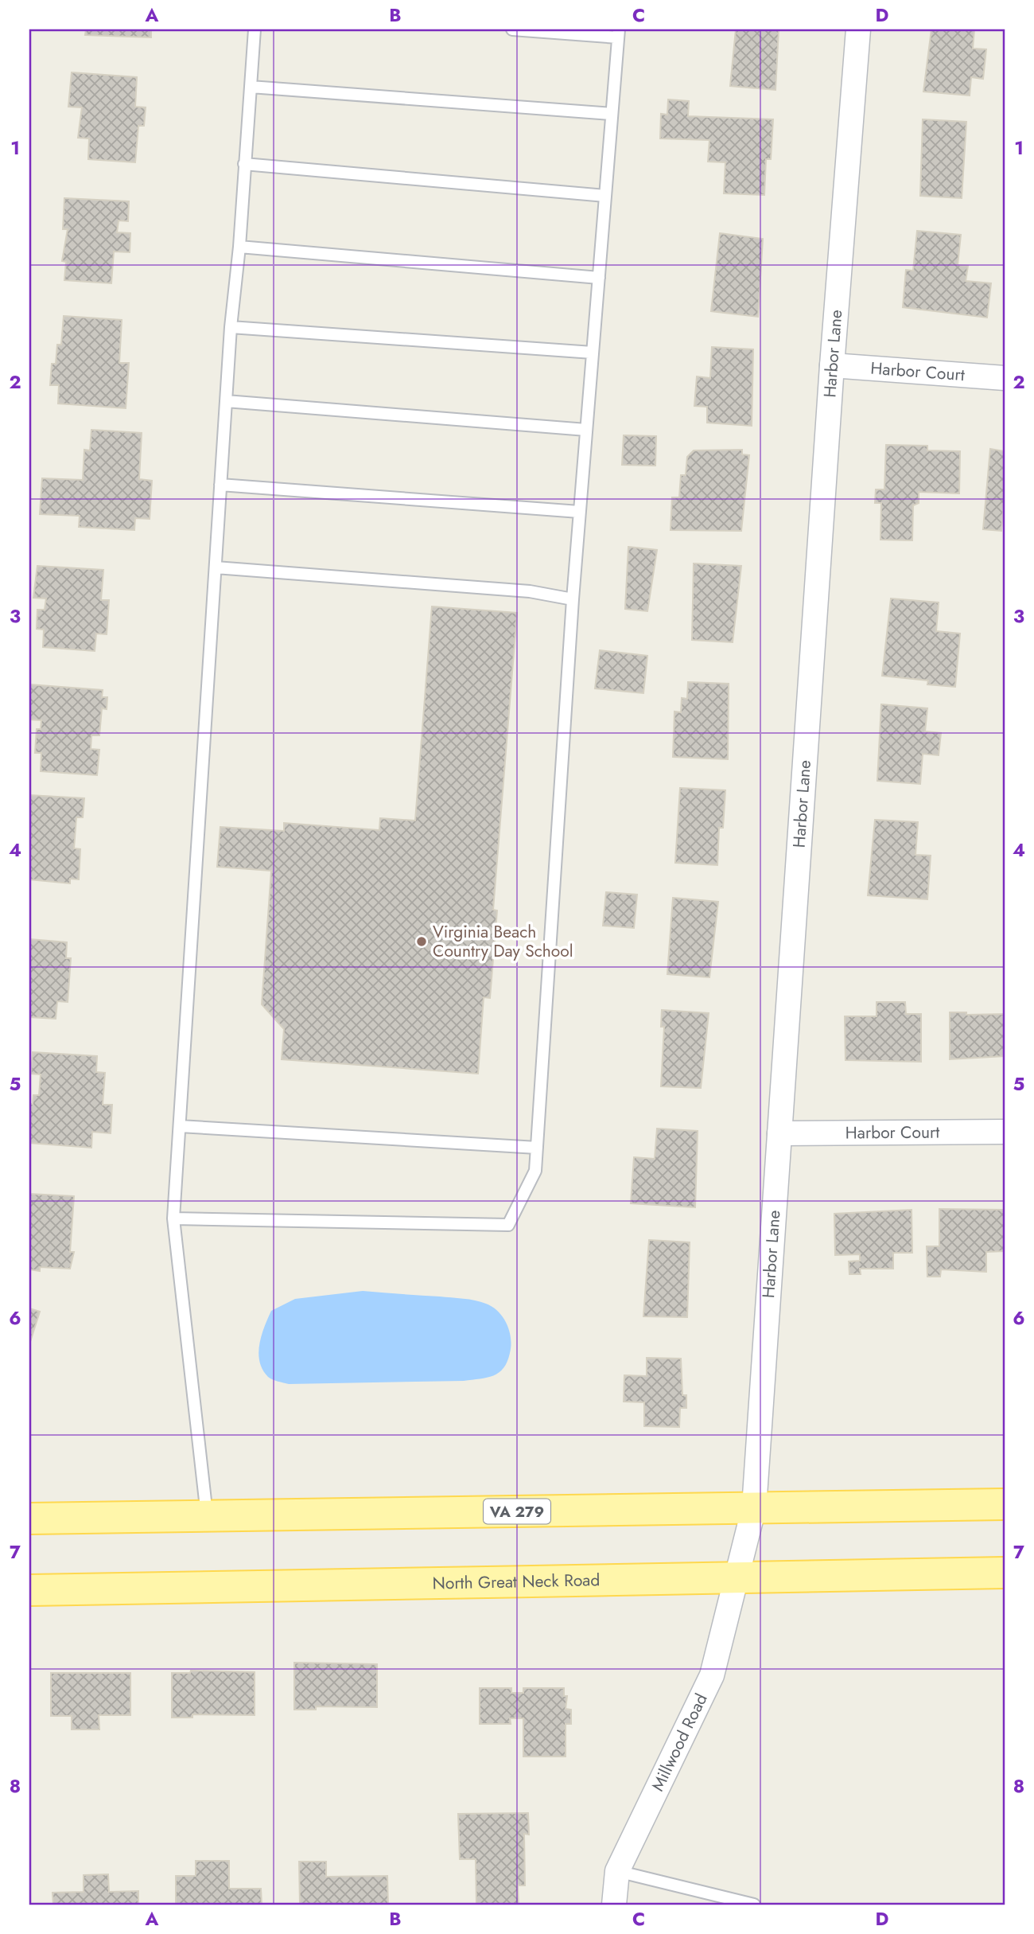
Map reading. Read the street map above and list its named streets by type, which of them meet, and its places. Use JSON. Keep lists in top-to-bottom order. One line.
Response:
{"streets":{"main road":["VA 279","North Great Neck Road"],"street":["Harbor Lane","Harbor Court","Millwood Road"]},"crossings":[["Harbor Lane","Harbor Court"],["Harbor Lane","VA 279"],["Harbor Lane","North Great Neck Road"],["Harbor Lane","Millwood Road"],["North Great Neck Road","Millwood Road"]],"places":["Virginia Beach Country Day School"],"grid":{"columns":["A","B","C","D"],"rows":["1","2","3","4","5","6","7","8"]}}
